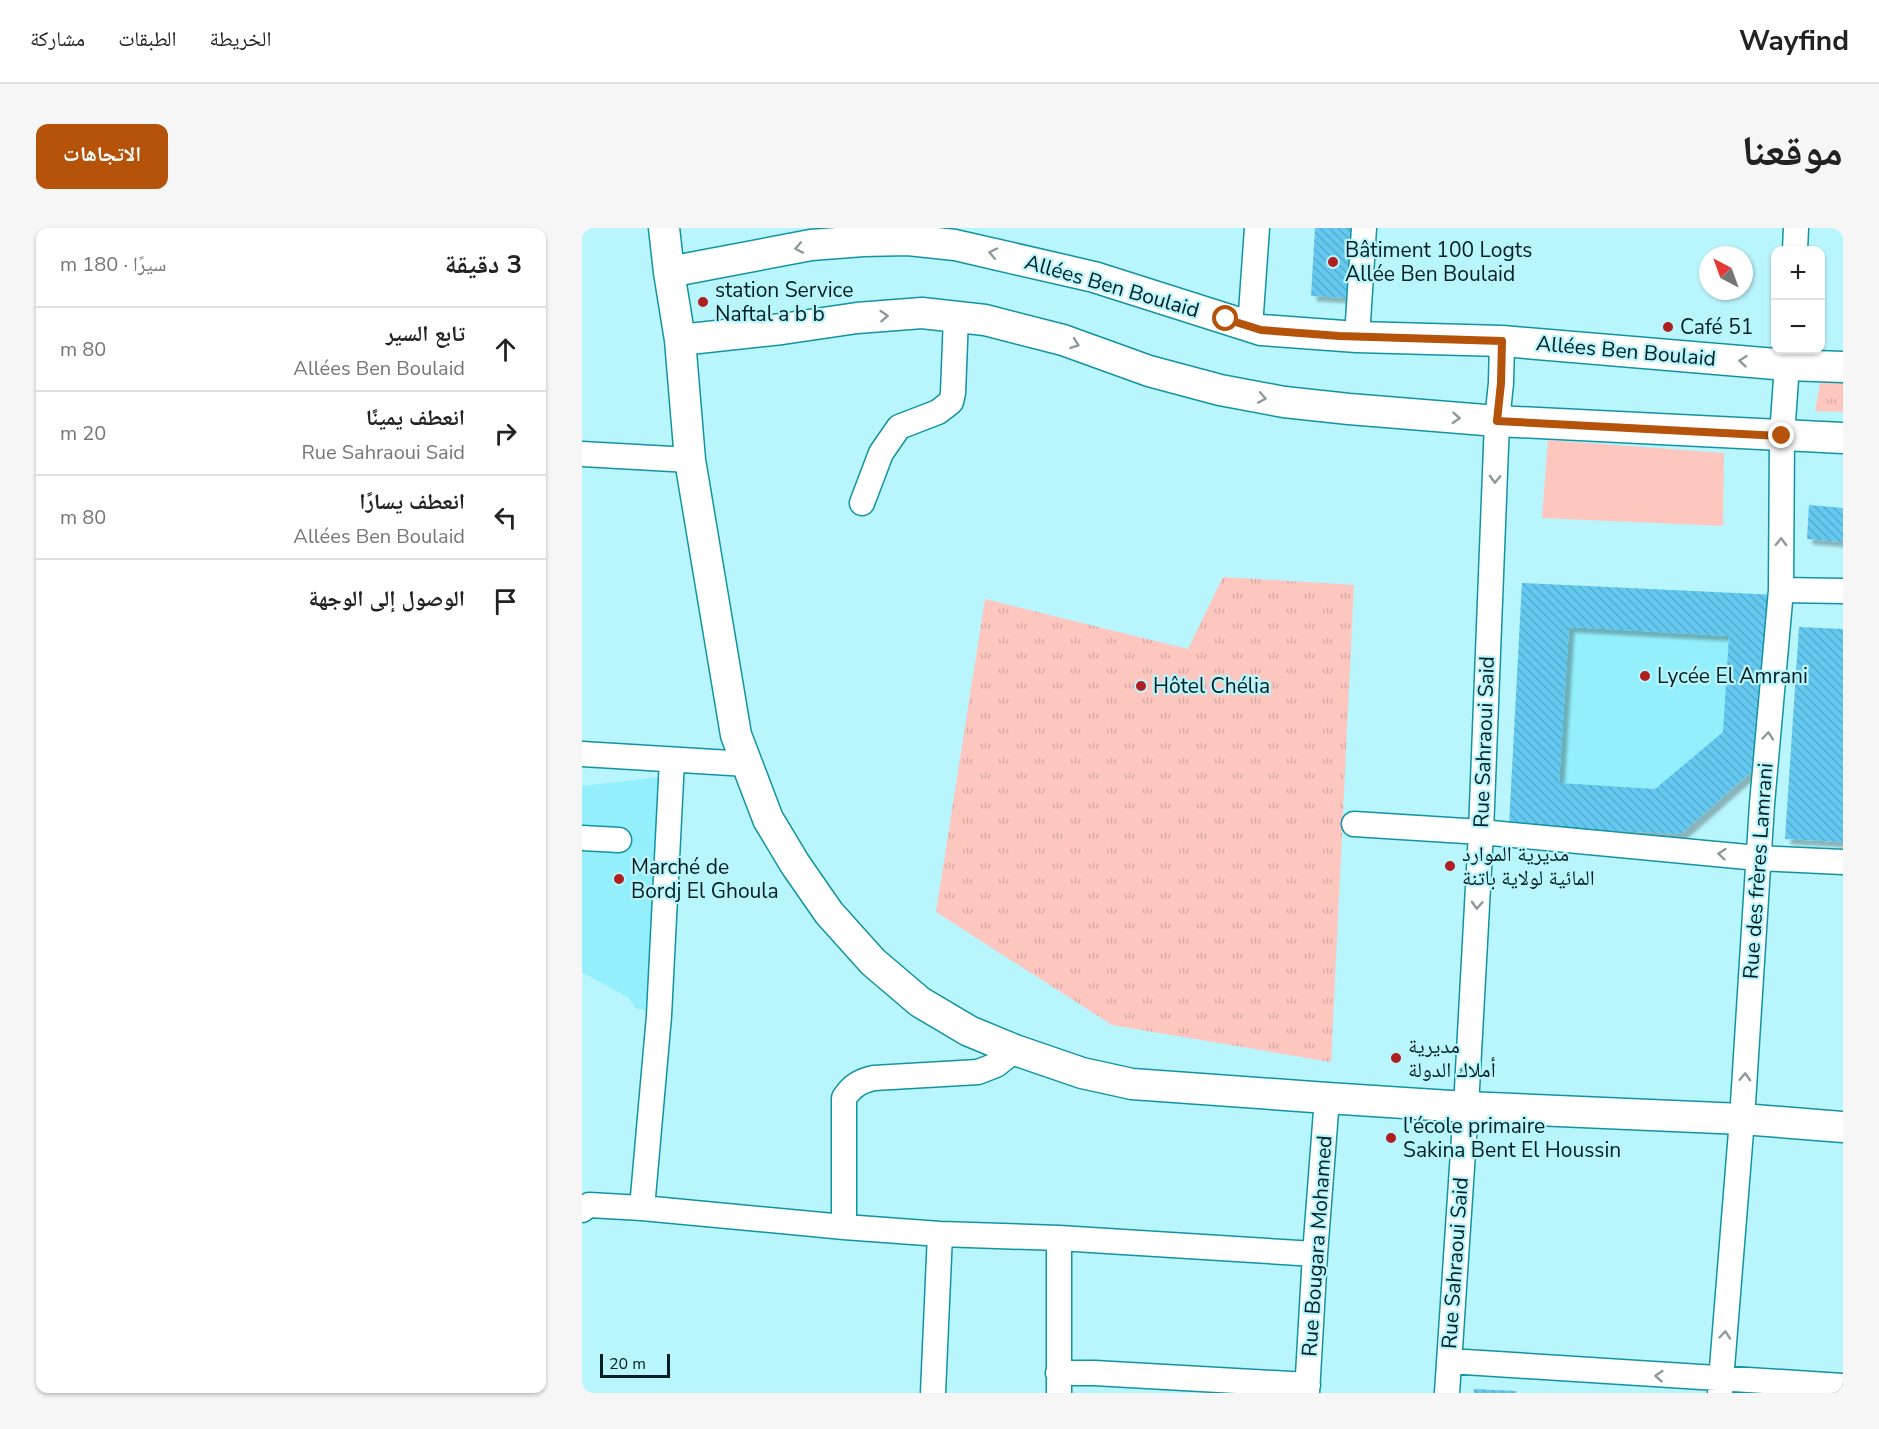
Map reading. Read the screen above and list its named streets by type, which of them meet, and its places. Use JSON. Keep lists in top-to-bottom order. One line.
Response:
{"streets":{"main road":["Allées Ben Boulaid"],"street":["Rue Sahraoui Said","Rue des frères Lamrani","Rue Bougara Mohamed"]},"crossings":[["Allées Ben Boulaid","Rue Sahraoui Said"],["Allées Ben Boulaid","Rue des frères Lamrani"]],"one_way":["Rue Sahraoui Said","Rue des frères Lamrani"],"places":["Bâtiment 100 Logts Allée Ben Boulaid","station Service Naftal a b b","Café 51","Lycée El Amrani","Hôtel Chélia","مديرية الموارد المائية لولاية باتنة","Marché de Bordj El Ghoula","مديرية أملاك الدولة","l'école primaire Sakina Bent El Houssin"],"scale_bar":"20 m","north":"top left","page":{"header":"Wayfind","nav":["الخريطة","الطبقات","مشاركة"],"title":"موقعنا","buttons":"الاتجاهات","heading":["3 دقيقة","سيرًا · 180 m"],"map_buttons":["+","−"],"list":[["تابع السير","Allées Ben Boulaid","80 m"],["انعطف يمينًا","Rue Sahraoui Said","20 m"],["انعطف يسارًا","Allées Ben Boulaid","80 m"],"الوصول إلى الوجهة"],"scale":"20 m"}}
